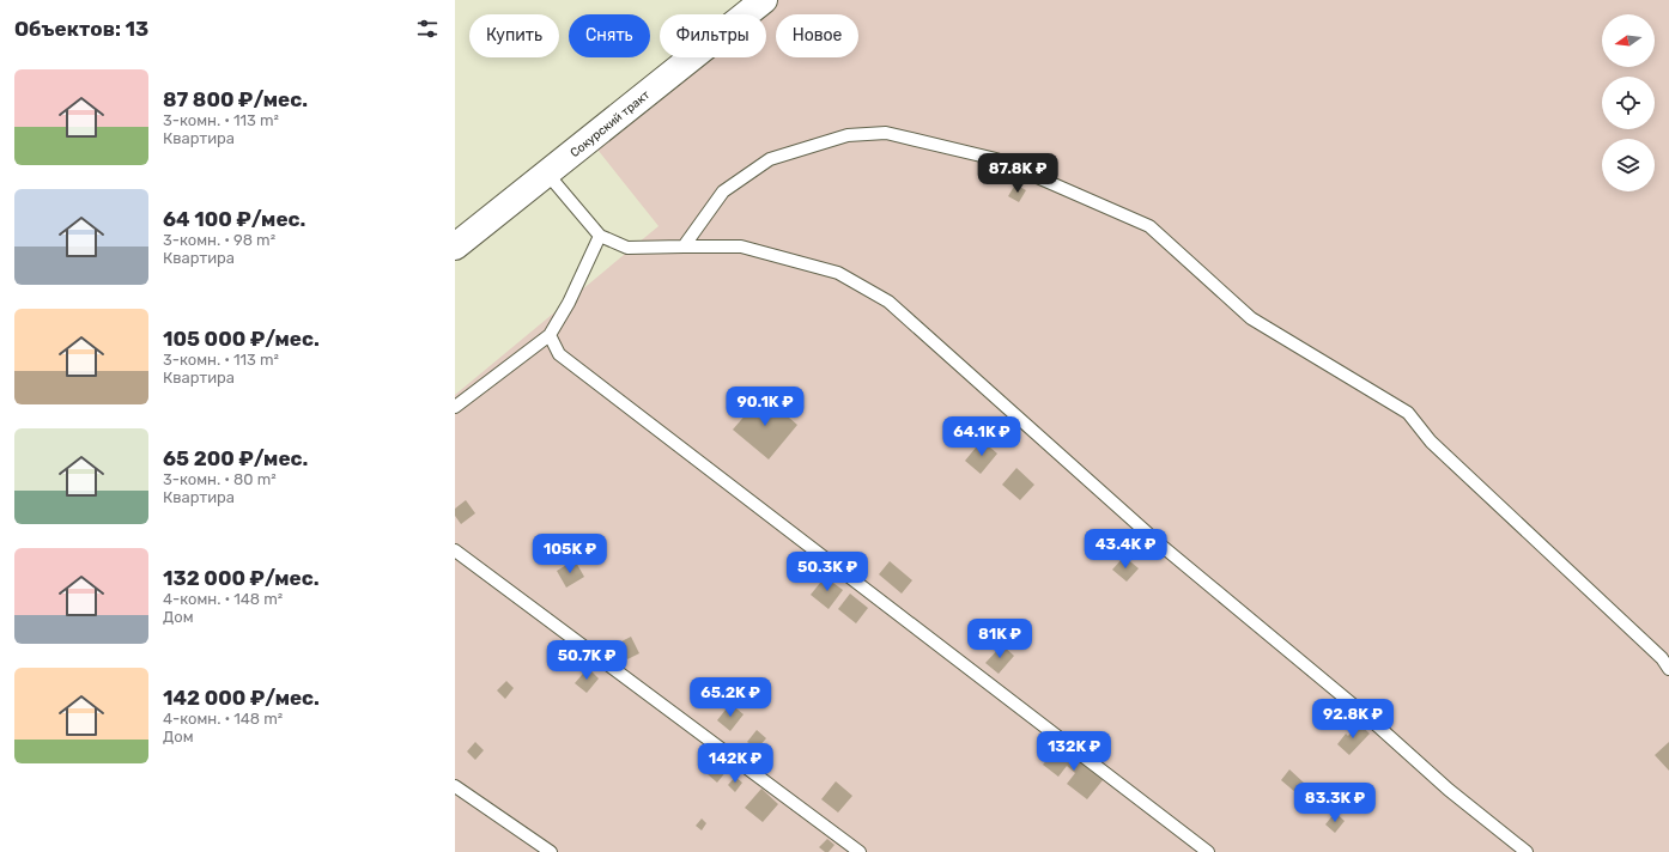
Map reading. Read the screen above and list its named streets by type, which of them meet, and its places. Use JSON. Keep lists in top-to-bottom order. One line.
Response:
{"streets":{"street":["Сокурский тракт"]},"north":"left","page":{"heading":"Объектов: 13","chip":["Купить","Снять","Фильтры","Новое"],"list":[{"name":"87 800 ₽/мес.","note":"3-комн. · 113 m² · Квартира"},{"name":"64 100 ₽/мес.","note":"3-комн. · 98 m² · Квартира"},{"name":"105 000 ₽/мес.","note":"3-комн. · 113 m² · Квартира"},{"name":"65 200 ₽/мес.","note":"3-комн. · 80 m² · Квартира"},{"name":"132 000 ₽/мес.","note":"4-комн. · 148 m² · Дом"},{"name":"142 000 ₽/мес.","note":"4-комн. · 148 m² · Дом"}],"price":["87.8K ₽","90.1K ₽","64.1K ₽","43.4K ₽","105K ₽","50.3K ₽","81K ₽","50.7K ₽","65.2K ₽","92.8K ₽","132K ₽","142K ₽","83.3K ₽"]}}
